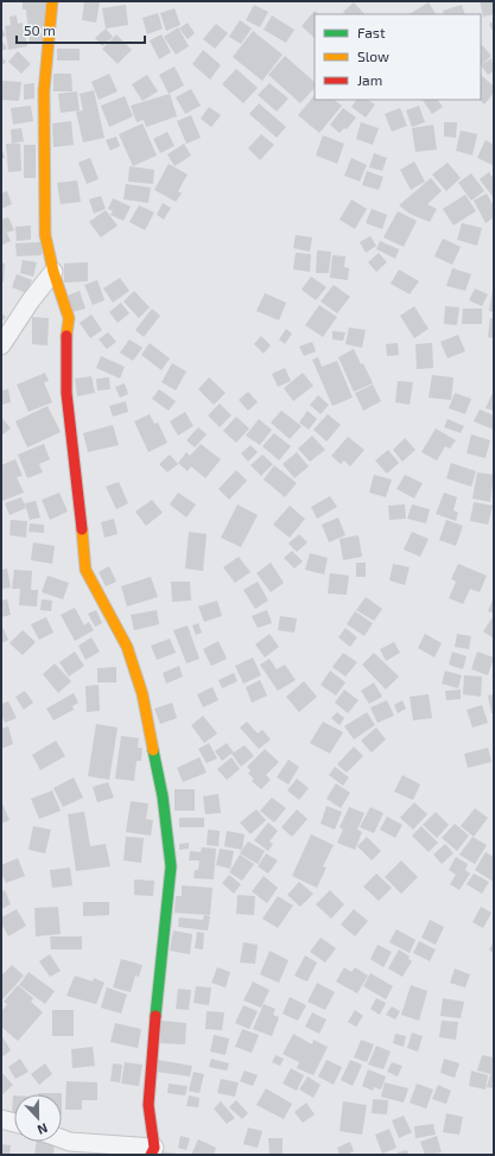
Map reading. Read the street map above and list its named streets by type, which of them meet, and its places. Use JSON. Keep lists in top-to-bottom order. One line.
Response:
{"legend":["Fast","Slow","Jam"],"scale_bar":"50 m","north":"bottom"}
